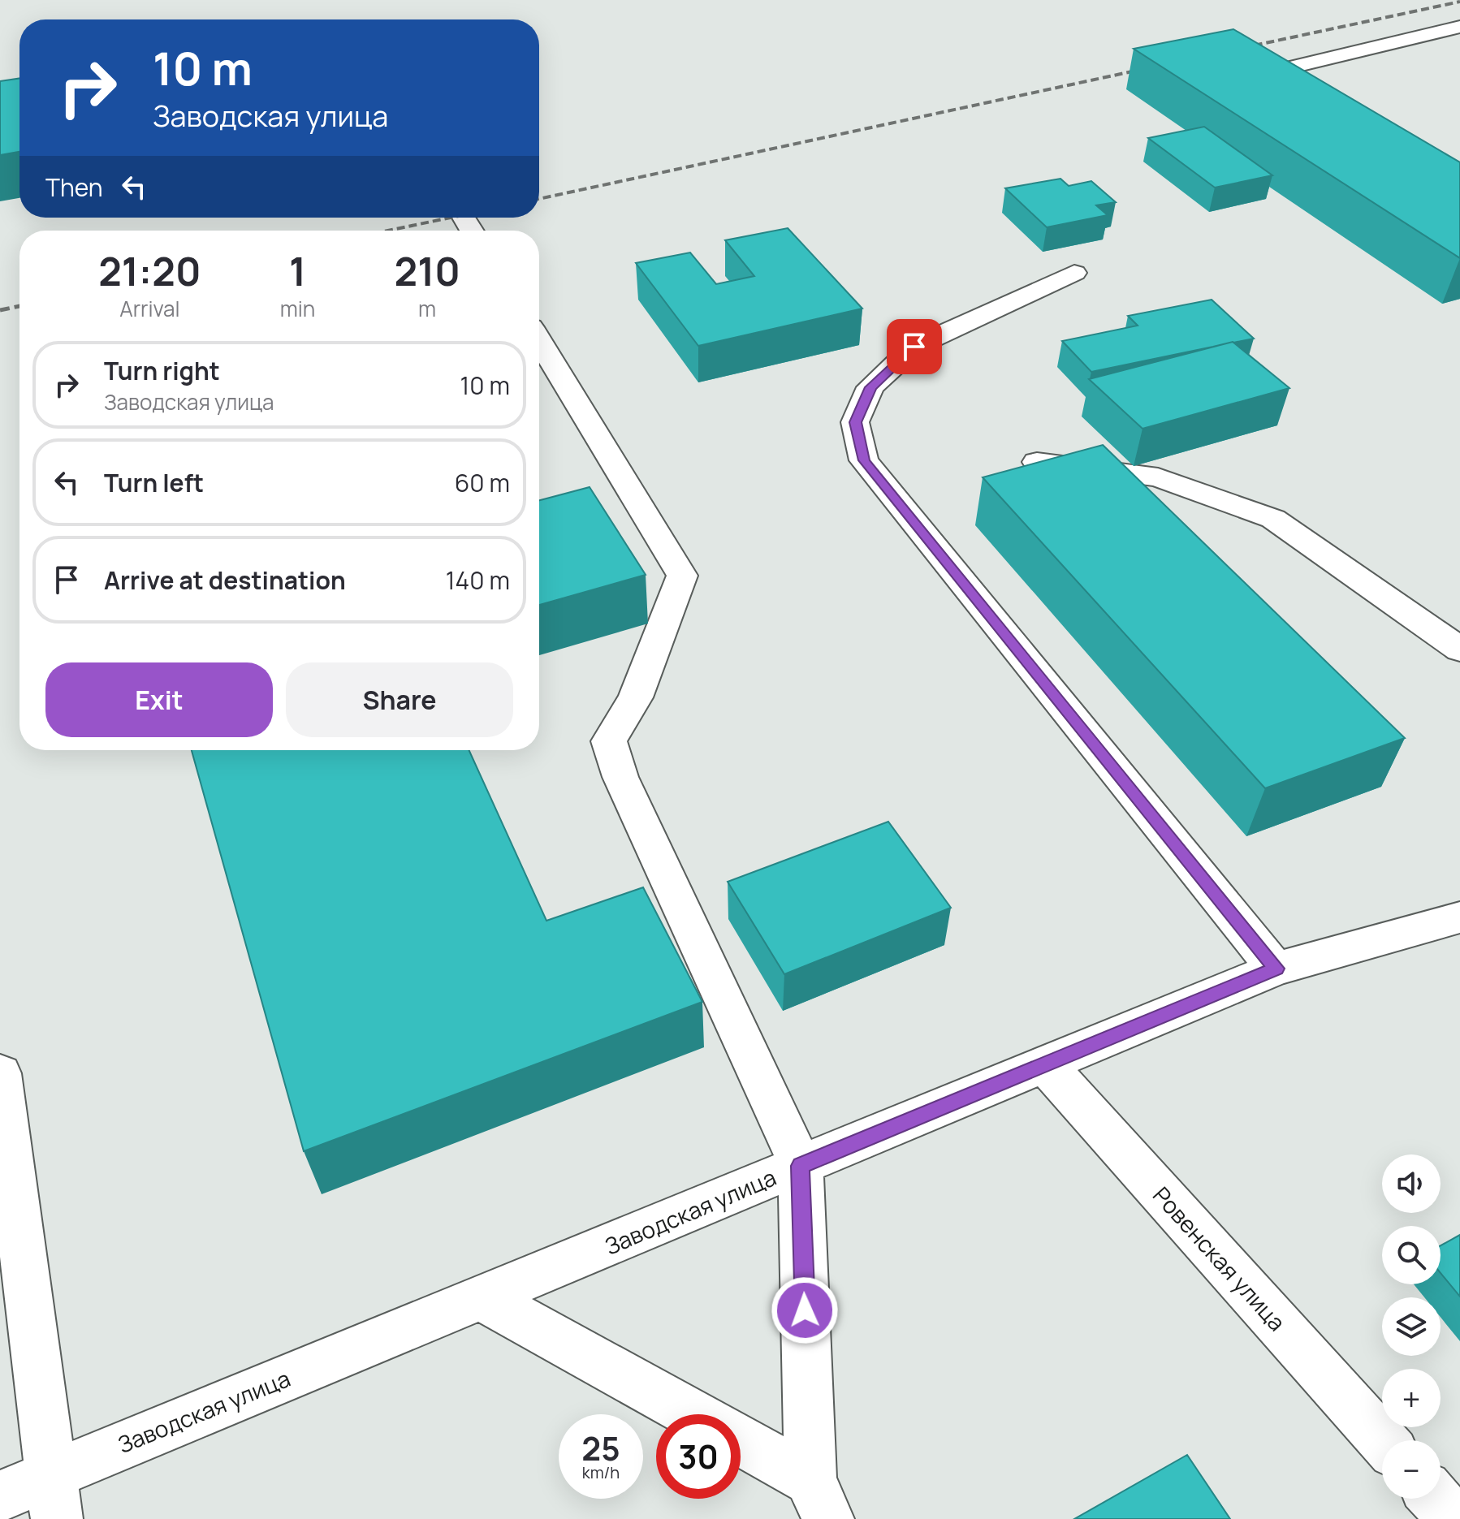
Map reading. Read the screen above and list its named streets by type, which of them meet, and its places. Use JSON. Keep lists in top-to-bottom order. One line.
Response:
{"streets":{"street":["Заводская улица","Ровенская улица"]},"crossings":[["Заводская улица","Ровенская улица"]],"page":{"turn":["10 m","Заводская улица"],"then":"Then","eta":["21:20","Arrival","1","min","210","m"],"list":[{"name":"Turn right","note":"Заводская улица","value":"10 m"},{"name":"Turn left","value":"60 m"},{"name":"Arrive at destination","value":"140 m"}],"buttons":["Exit","Share"],"map_buttons":["+","−"],"speed":"25 km/h","limit":"30"}}
